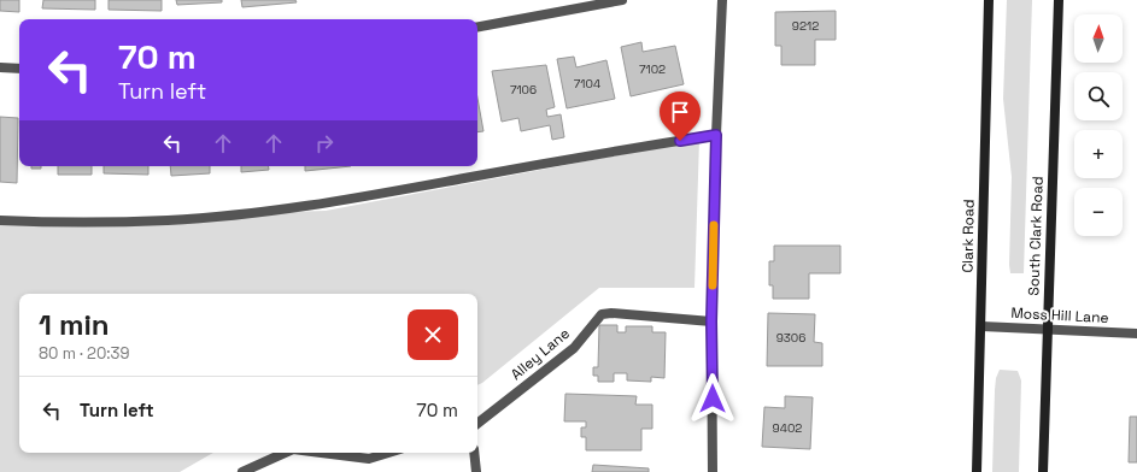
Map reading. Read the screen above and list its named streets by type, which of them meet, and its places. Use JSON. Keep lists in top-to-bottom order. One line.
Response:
{"streets":{"main road":["Clark Road","South Clark Road"],"street":["Moss Hill Lane","Alley Lane"]},"crossings":[["Clark Road","Moss Hill Lane"],["South Clark Road","Moss Hill Lane"]],"house_numbers":["9212","7102","7104","7106","9306","9402"],"north":"top","page":{"map_buttons":["+","−"],"turn":["70 m","Turn left"],"heading":["1 min","80 m · 20:39"],"list":[{"name":"Turn left","value":"70 m"}]}}
